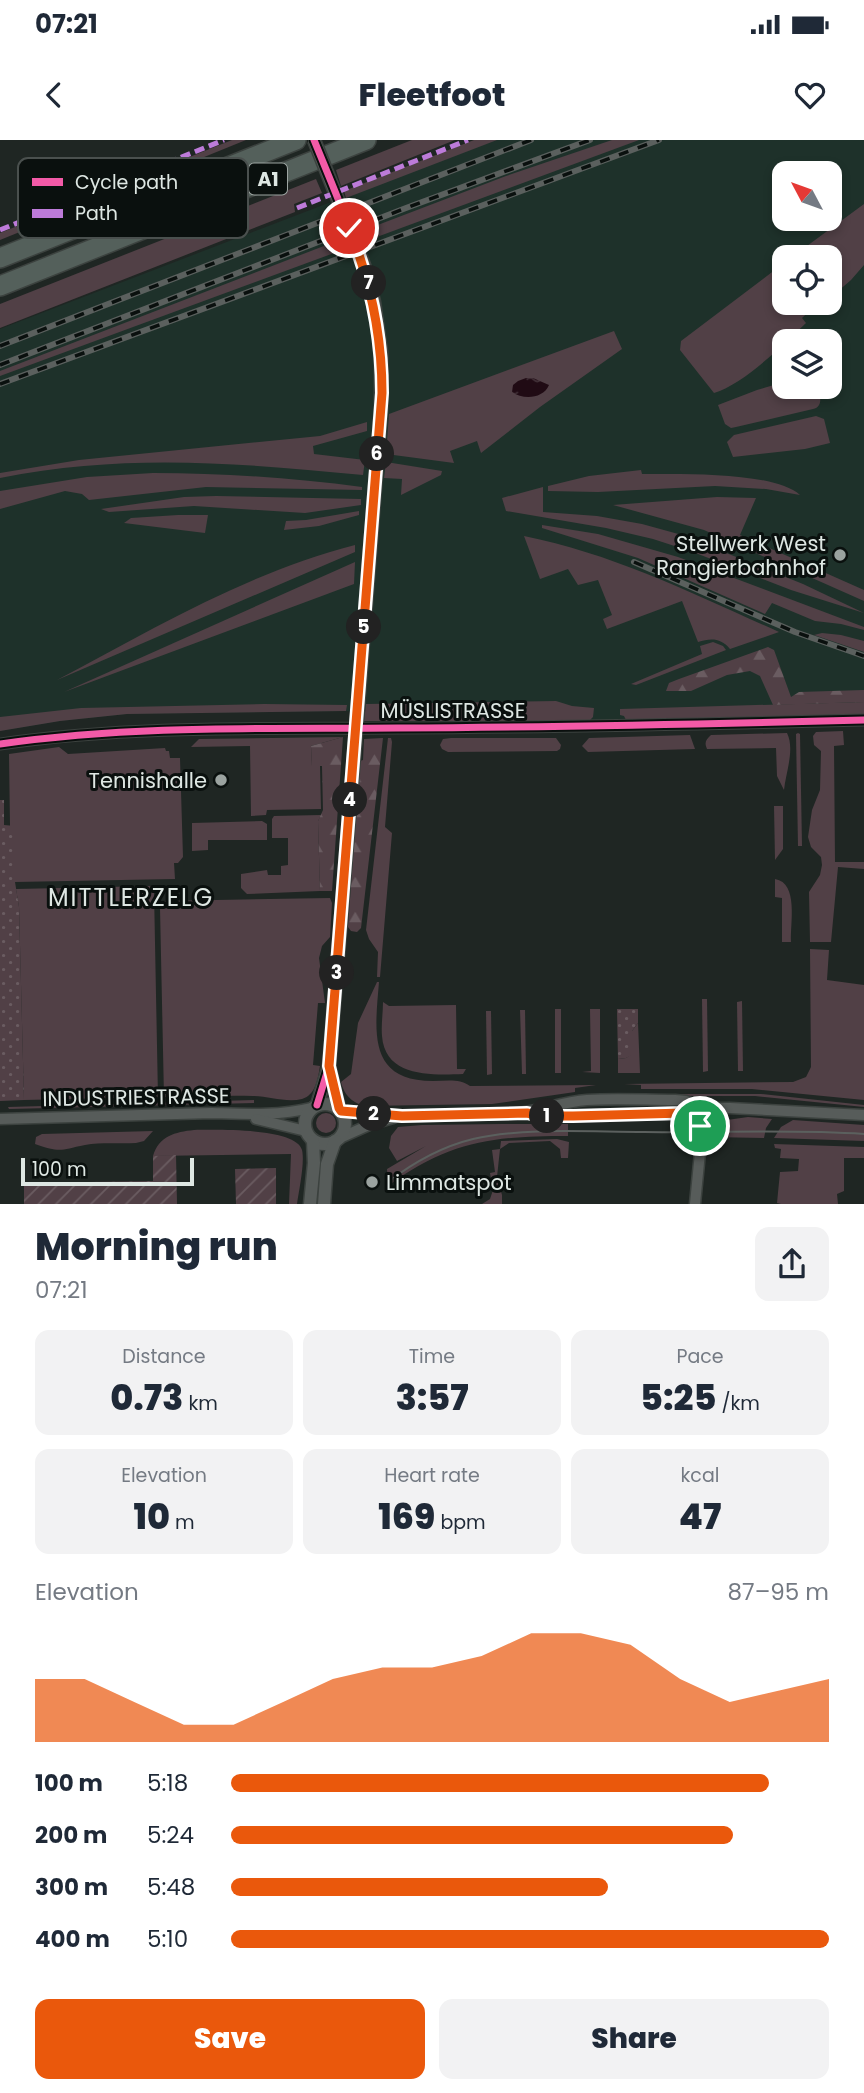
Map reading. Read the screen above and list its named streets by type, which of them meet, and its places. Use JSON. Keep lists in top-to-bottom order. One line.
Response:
{"streets":{"highway":["A1"],"street":["MÜSLISTRASSE","INDUSTRIESTRASSE"]},"districts":["MITTLERZELG"],"places":["Stellwerk West Rangierbahnhof","Tennishalle","Limmatspot"],"legend":["Cycle path","Path"],"scale_bar":"100 m","north":"top left","page":{"status":"07:21","header":"Fleetfoot","pins":["7","6","5","4","3","2","1"],"scale":"100 m","heading":["Morning run","07:21"],"stats":[["Distance","0.73 km"],["Time","3:57"],["Pace","5:25 /km"],["Elevation","10 m"],["Heart rate","169 bpm"],["kcal","47"]],"chart":["Elevation","87–95 m"],"list":[{"name":"100 m","note":"5:18"},{"name":"200 m","note":"5:24"},{"name":"300 m","note":"5:48"},{"name":"400 m","note":"5:10"}],"buttons":["Save","Share"]}}
